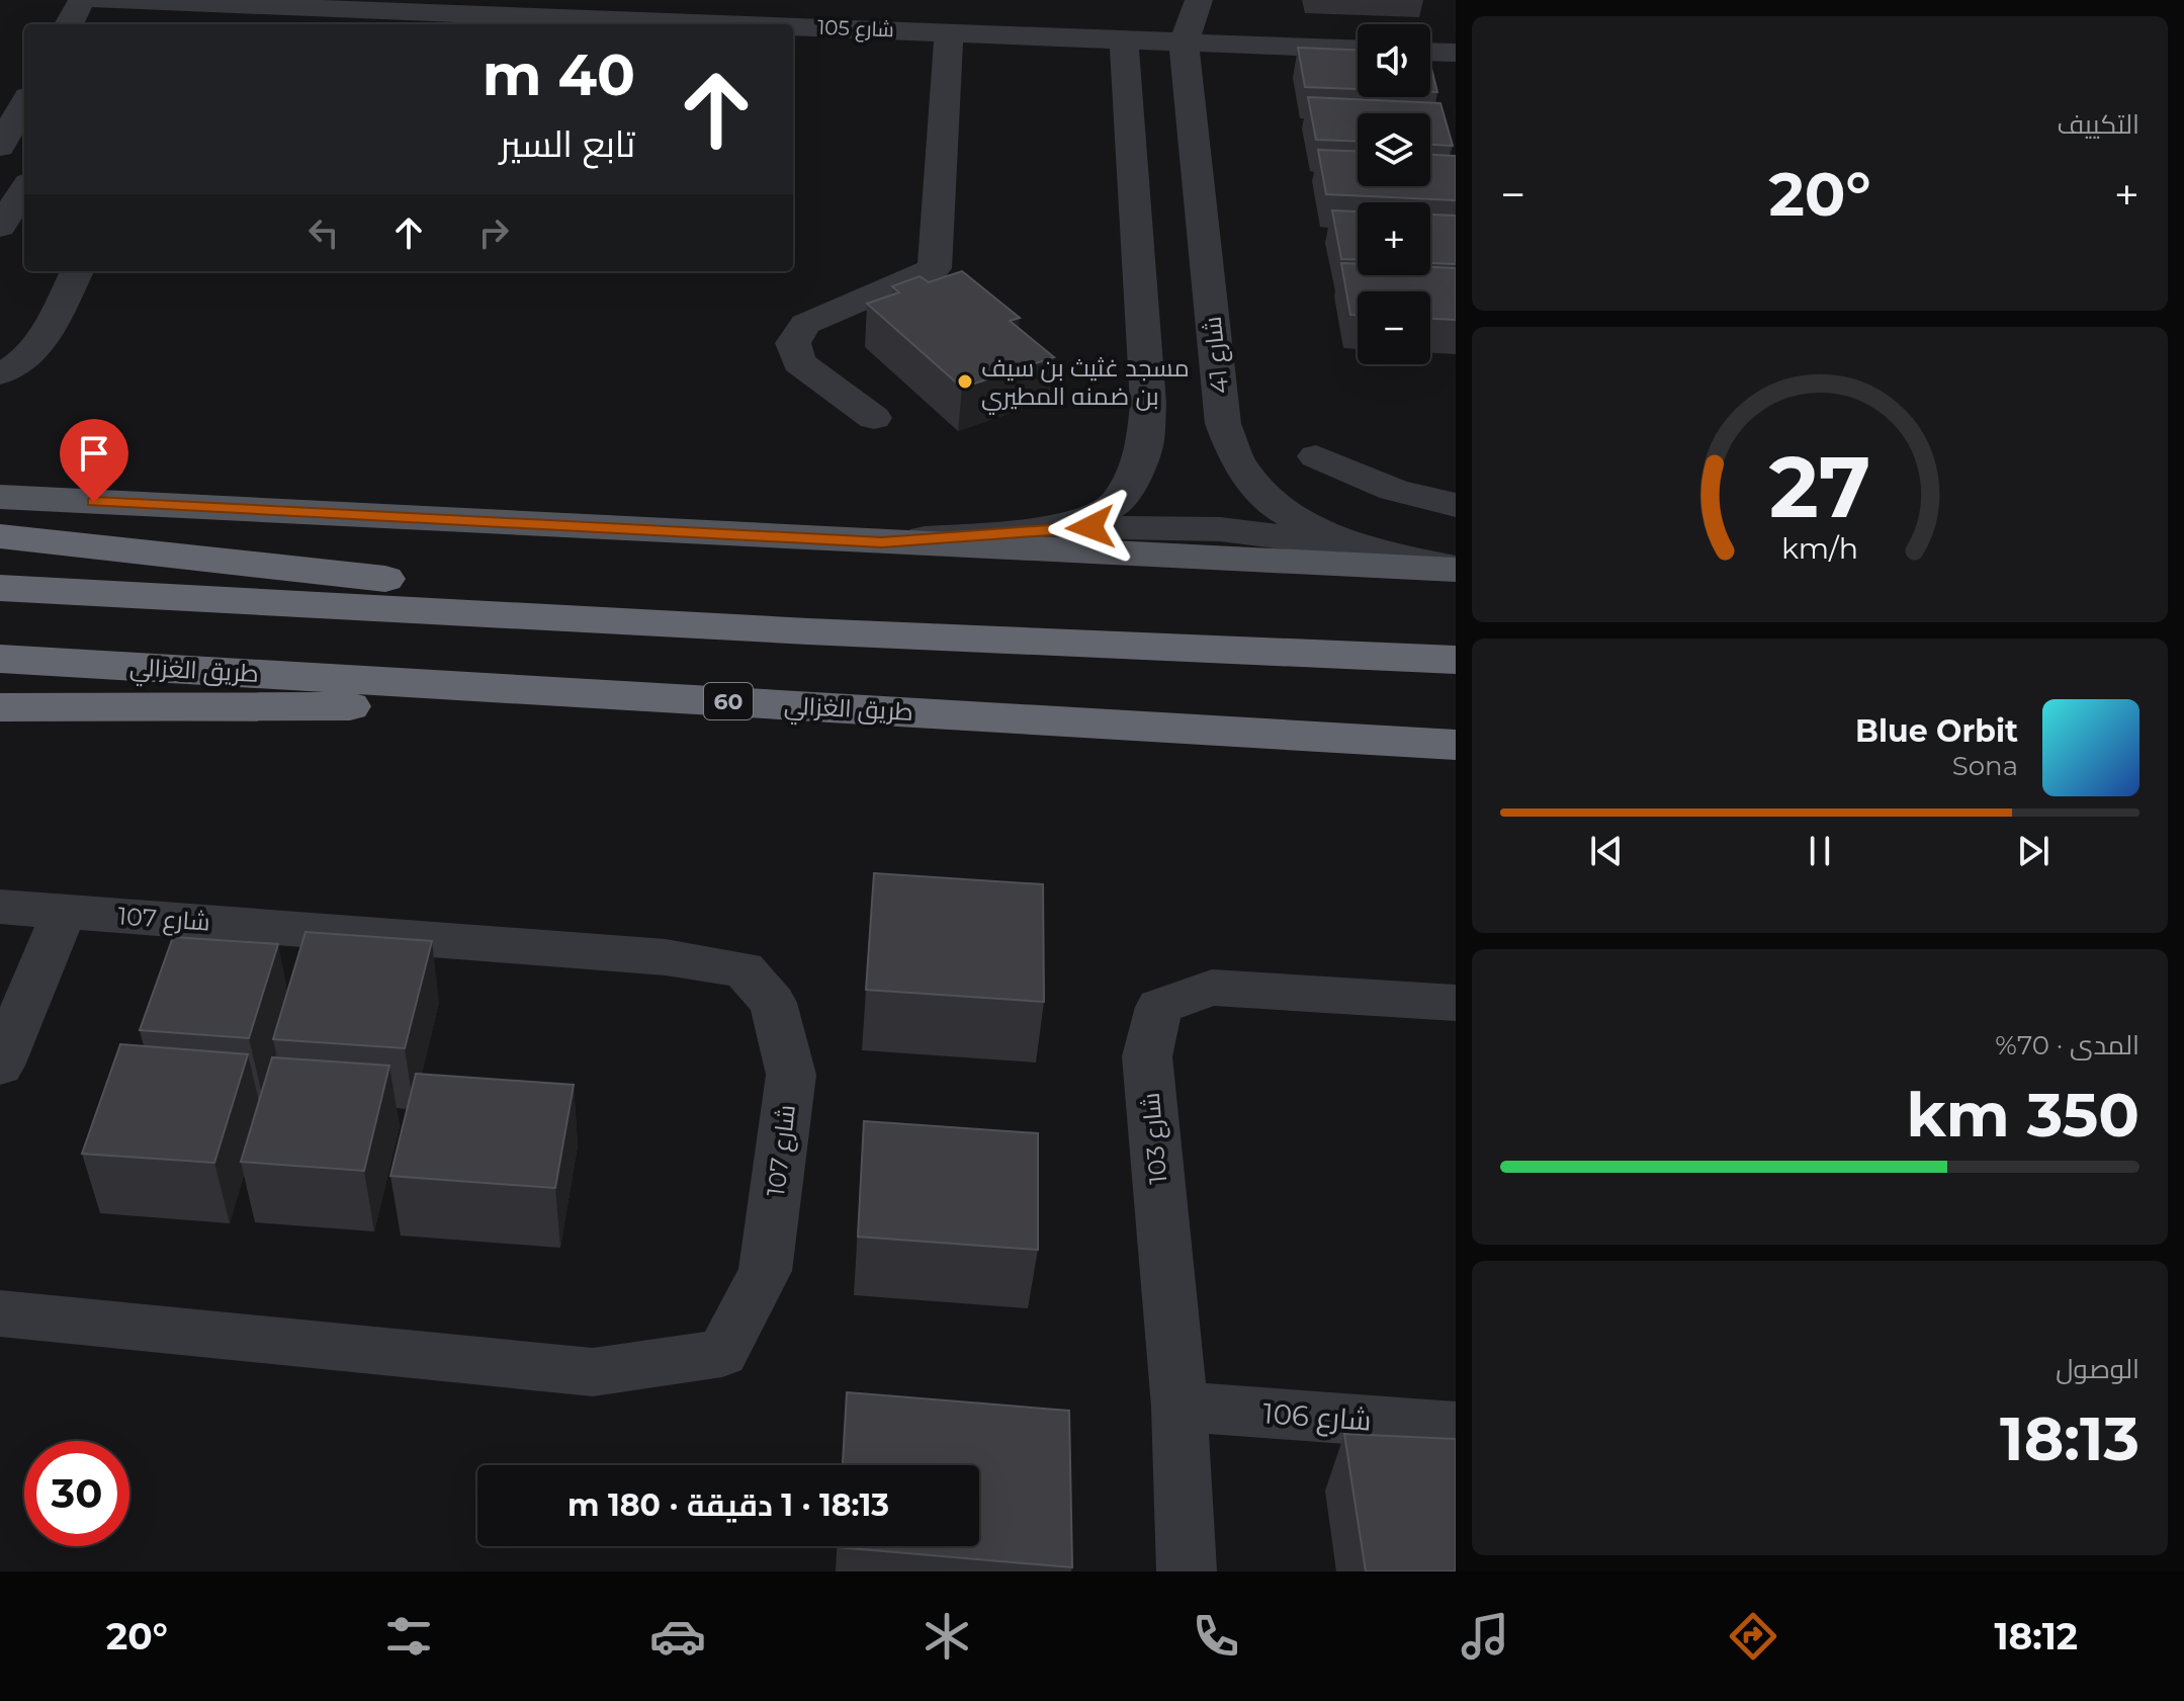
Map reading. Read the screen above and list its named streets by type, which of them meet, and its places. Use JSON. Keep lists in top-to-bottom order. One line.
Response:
{"streets":{"highway":["طريق الغزالي","60"],"street":["شارع 105","شارع 41","شارع 107","شارع 103","شارع 106"]},"crossings":[["شارع 105","شارع 41"],["شارع 103","شارع 106"]],"places":["مسجد غثيث بن سيف بن ضمنه المطيري"],"page":{"tile":["التكييف",["المدى · 70%","350 km"],["الوصول","18:13"]],"map_buttons":["+","−"],"turn":["40 m","تابع السير"],"heat":["−","20°","+"],"song":["Blue Orbit","Sona"],"limit":"30","trip":"18:13 · 1 دقيقة · 180 m","tabs":["18:12","20°"],"gauge":["27","km/h"]}}
